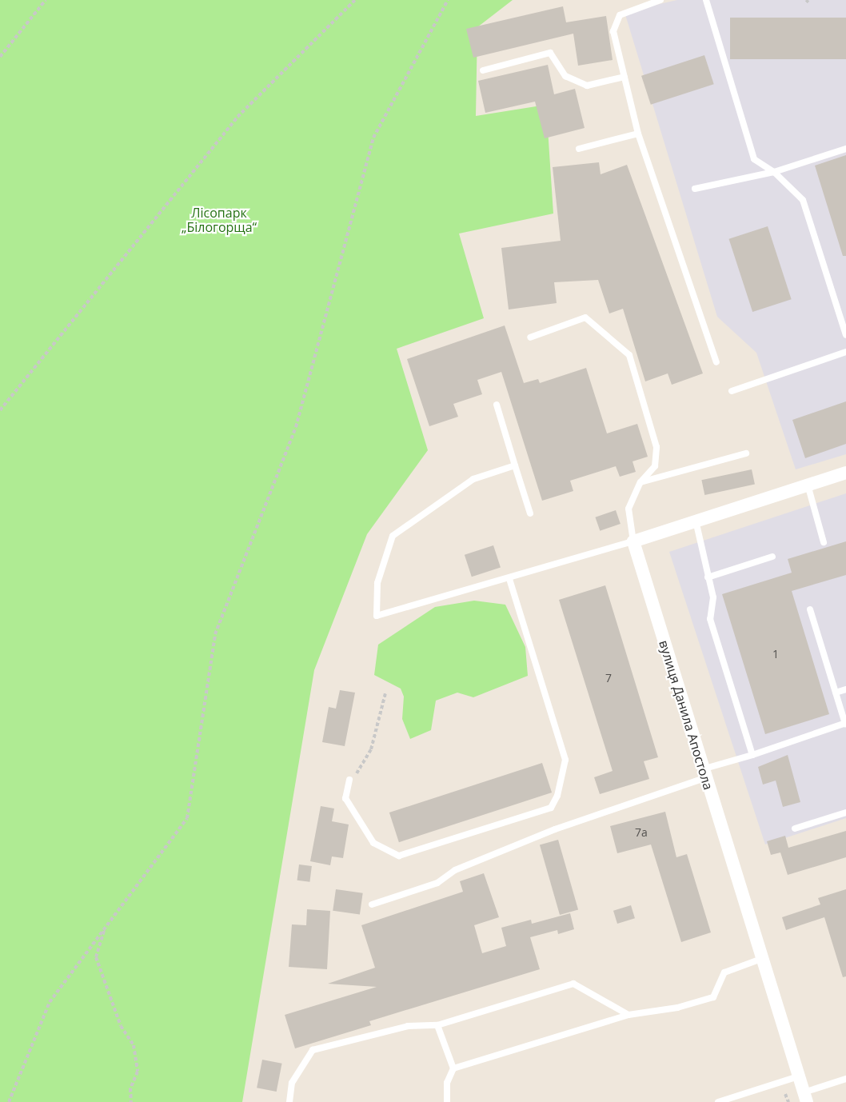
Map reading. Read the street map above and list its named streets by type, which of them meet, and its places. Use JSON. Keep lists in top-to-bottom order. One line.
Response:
{"streets":{"street":["вулиця Данила Апостола"]},"parks":["Лісопарк „Білогорща“"],"house_numbers":["1","7","7а"]}
